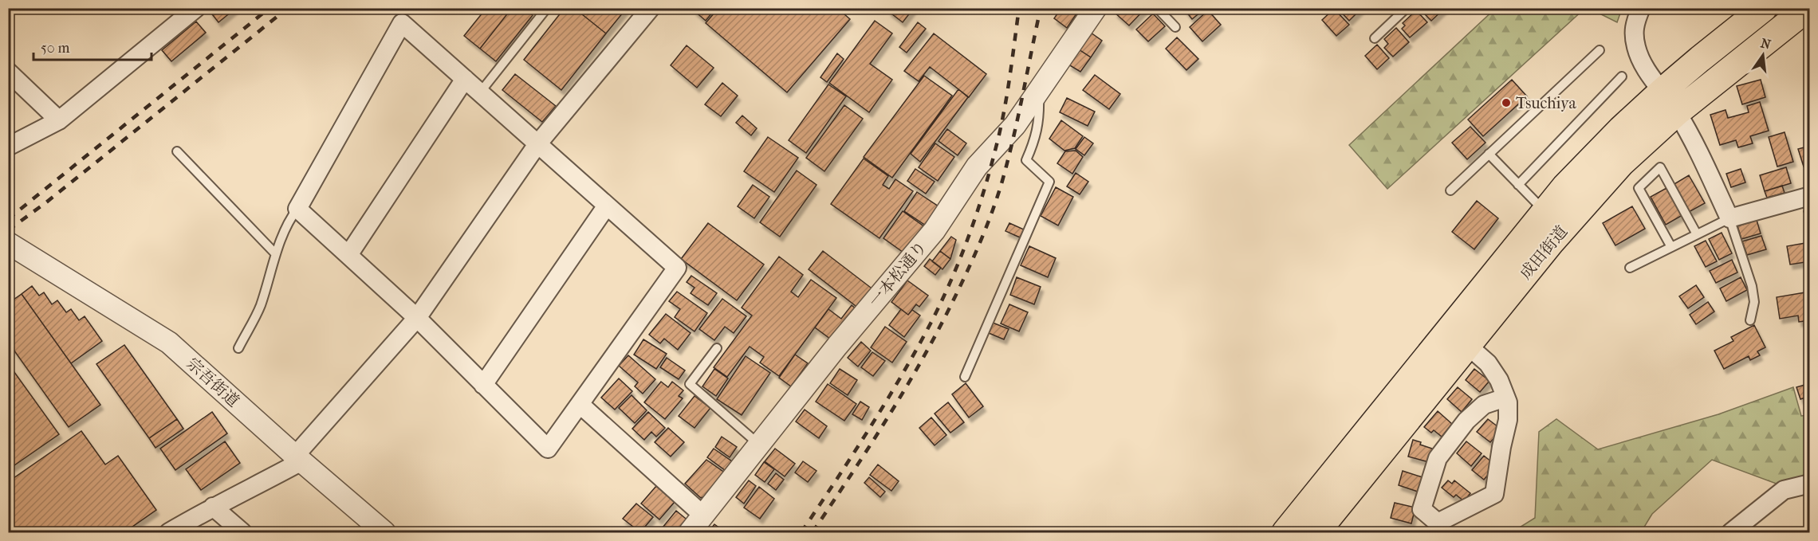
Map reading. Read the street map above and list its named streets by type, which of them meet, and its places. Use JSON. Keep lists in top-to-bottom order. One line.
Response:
{"streets":{"highway":["成田街道"],"street":["一本松通り","宗吾街道"]},"places":["Tsuchiya"],"scale_bar":"50 m","north":"top"}
